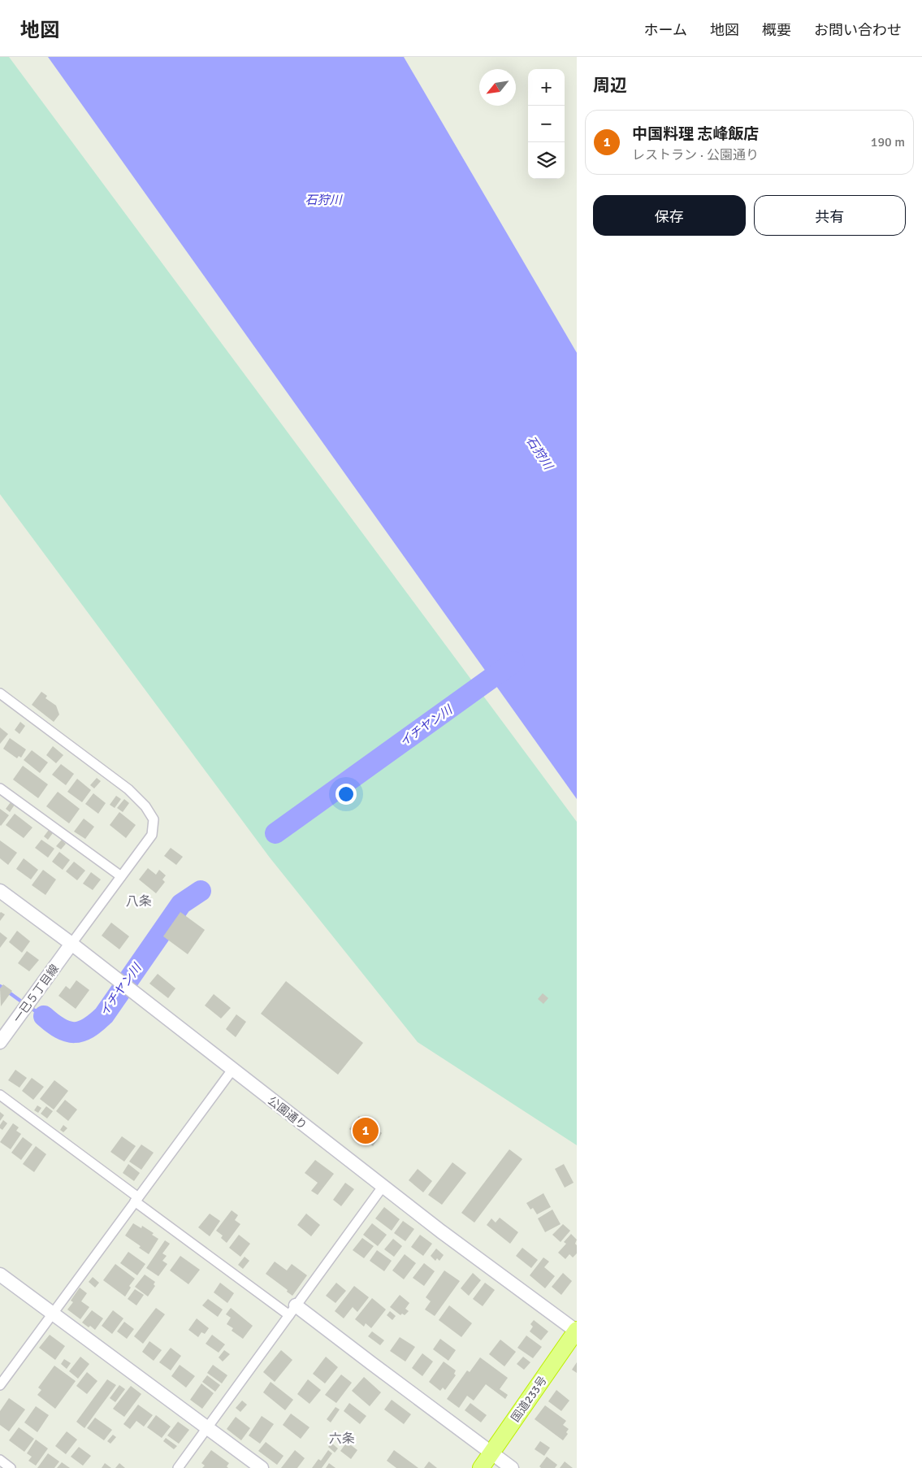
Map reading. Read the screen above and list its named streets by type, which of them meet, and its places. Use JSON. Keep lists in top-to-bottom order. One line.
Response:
{"streets":{"highway":["国道233号"],"street":["一已５丁目線","公園通り"]},"crossings":[["一已５丁目線","公園通り"],["公園通り","国道233号"]],"districts":["八条","六条"],"water":["石狩川","イチヤン川"],"north":"bottom left","page":{"header":"地図","nav":["ホーム","地図","概要","お問い合わせ"],"heading":"周辺","map_buttons":["+","−"],"list":[{"mark":"1","name":"中国料理 志峰飯店","note":"レストラン · 公園通り","value":"190 m"}],"buttons":["保存","共有"],"pins":"1"}}
